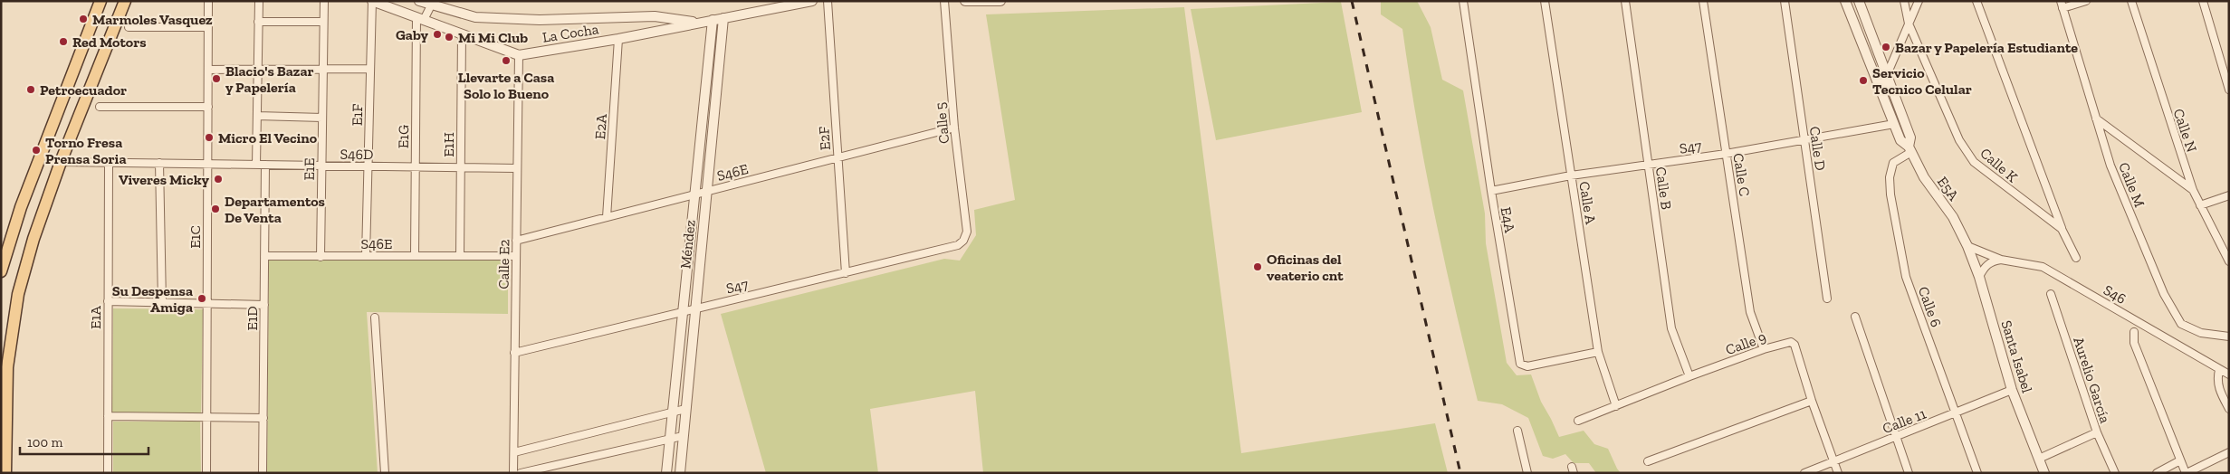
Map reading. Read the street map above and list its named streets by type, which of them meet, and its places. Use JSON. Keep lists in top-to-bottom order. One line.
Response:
{"streets":{"street":["La Cocha","E1F","Calle 5","E2A","Calle N","E1G","E2F","E1H","S47","Calle D","S46D","Calle K","E1E","S46E","Calle C","Calle M","Calle B","E5A","Calle A","E4A","E1C","Méndez","Calle E2","S46","Calle 6","E1A","E1D","Calle 9","Santa Isabel","Aurelio García","Calle 11"]},"crossings":[["La Cocha","E1F"],["La Cocha","E2A"],["La Cocha","E1G"],["La Cocha","E1H"],["La Cocha","Méndez"],["La Cocha","Calle E2"],["E1F","S46D"],["E1F","S46E"],["Calle 5","S47"],["Calle 5","S46E"],["E2A","S46E"],["E1G","S46D"],["E1G","S46E"],["E2F","S47"],["E2F","S46E"],["E1H","S46D"],["E1H","S46E"],["S47","Calle D"],["S47","Calle C"],["S47","Calle B"],["S47","Calle A"],["S47","E4A"],["S47","Méndez"],["S47","Calle E2"],["S46D","E1E"],["S46D","E1C"],["S46D","Calle E2"],["S46D","E1A"],["S46D","E1D"],["E1E","S46E"],["S46E","Méndez"],["S46E","Calle E2"],["S46E","E1D"],["Calle C","Calle 9"],["Calle B","Calle 9"],["E5A","S46"],["E5A","Calle 6"],["E5A","Santa Isabel"],["Calle A","E4A"],["Calle A","Calle 9"],["S46","Santa Isabel"],["Calle 6","Calle 11"],["Calle 9","Calle 11"],["Santa Isabel","Calle 11"]],"places":["Marmoles Vasquez","Gaby","Mi Mi Club","Red Motors","Bazar y Papelería Estudiante","Llevarte a Casa Solo lo Bueno","Blacio's Bazar y Papelería","Servicio Tecnico Celular","Petroecuador","Micro El Vecino","Torno Fresa Prensa Soria","Viveres Micky","Departamentos De Venta","Oficinas del veaterio cnt","Su Despensa Amiga"],"scale_bar":"100 m"}
